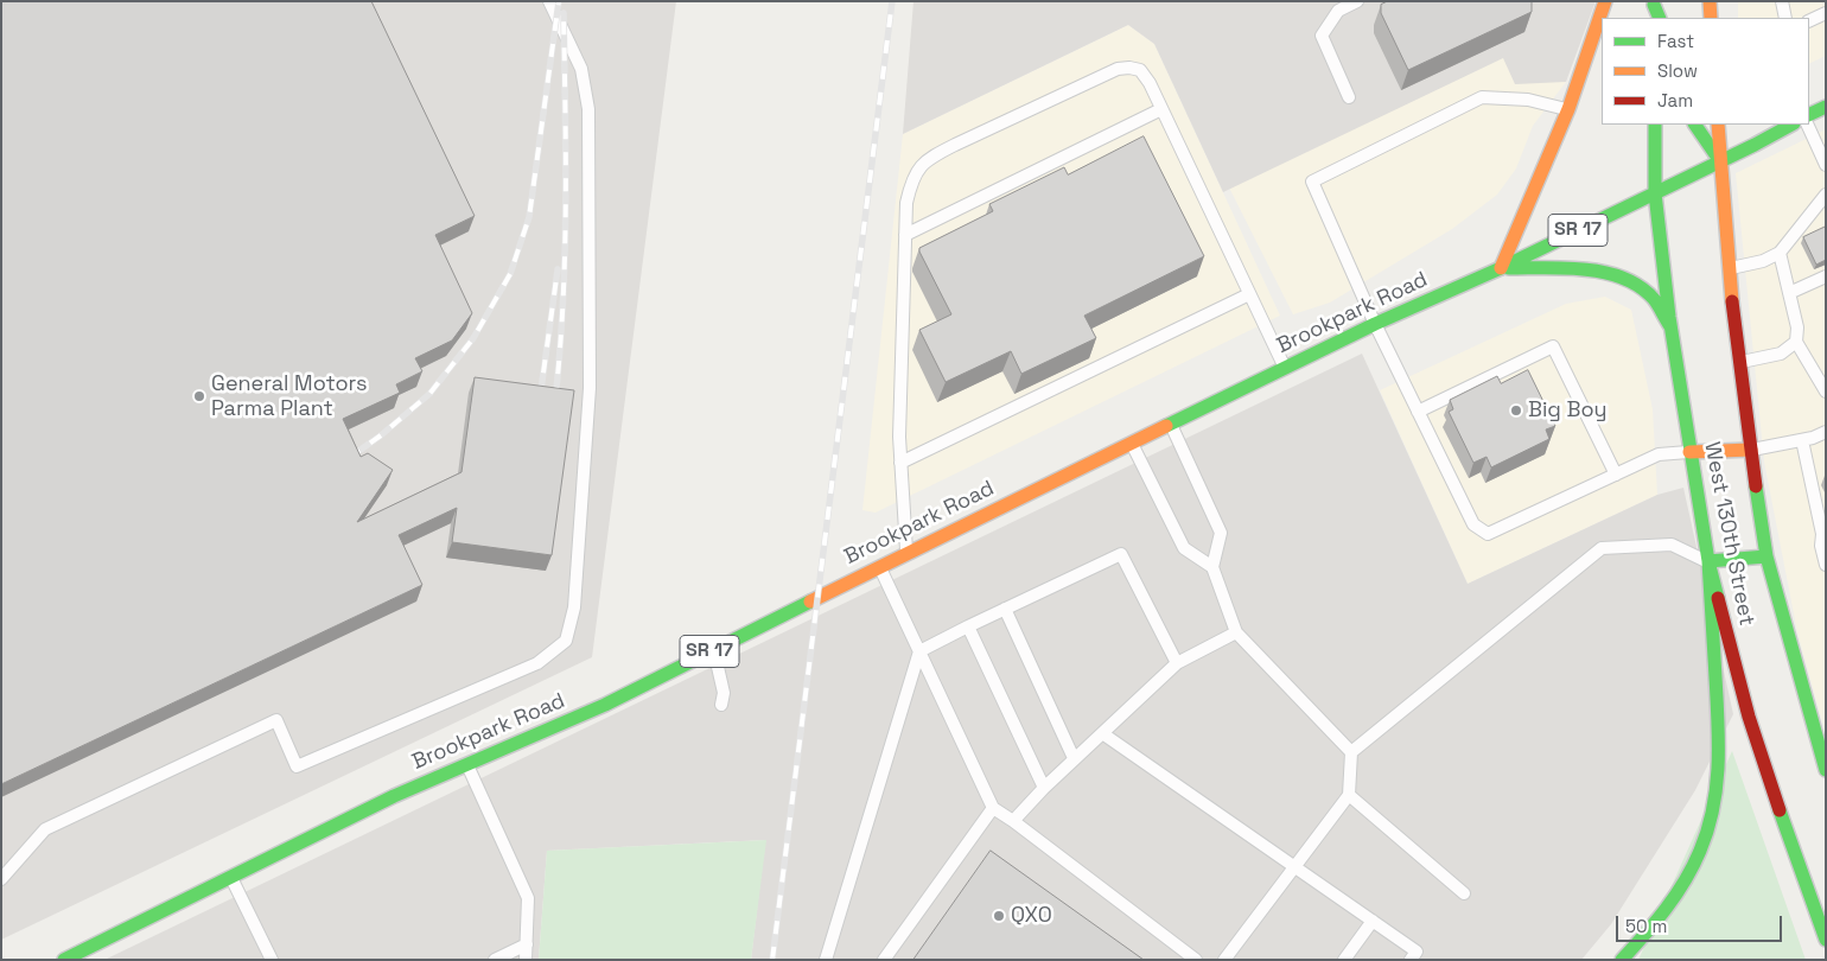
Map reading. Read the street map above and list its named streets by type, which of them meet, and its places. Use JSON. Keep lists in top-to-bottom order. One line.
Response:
{"streets":{"main road":["SR 17","Brookpark Road","West 130th Street"]},"crossings":[["Brookpark Road","West 130th Street"]],"places":["General Motors Parma Plant","Big Boy","QXO"],"legend":["Fast","Slow","Jam"],"scale_bar":"50 m"}
